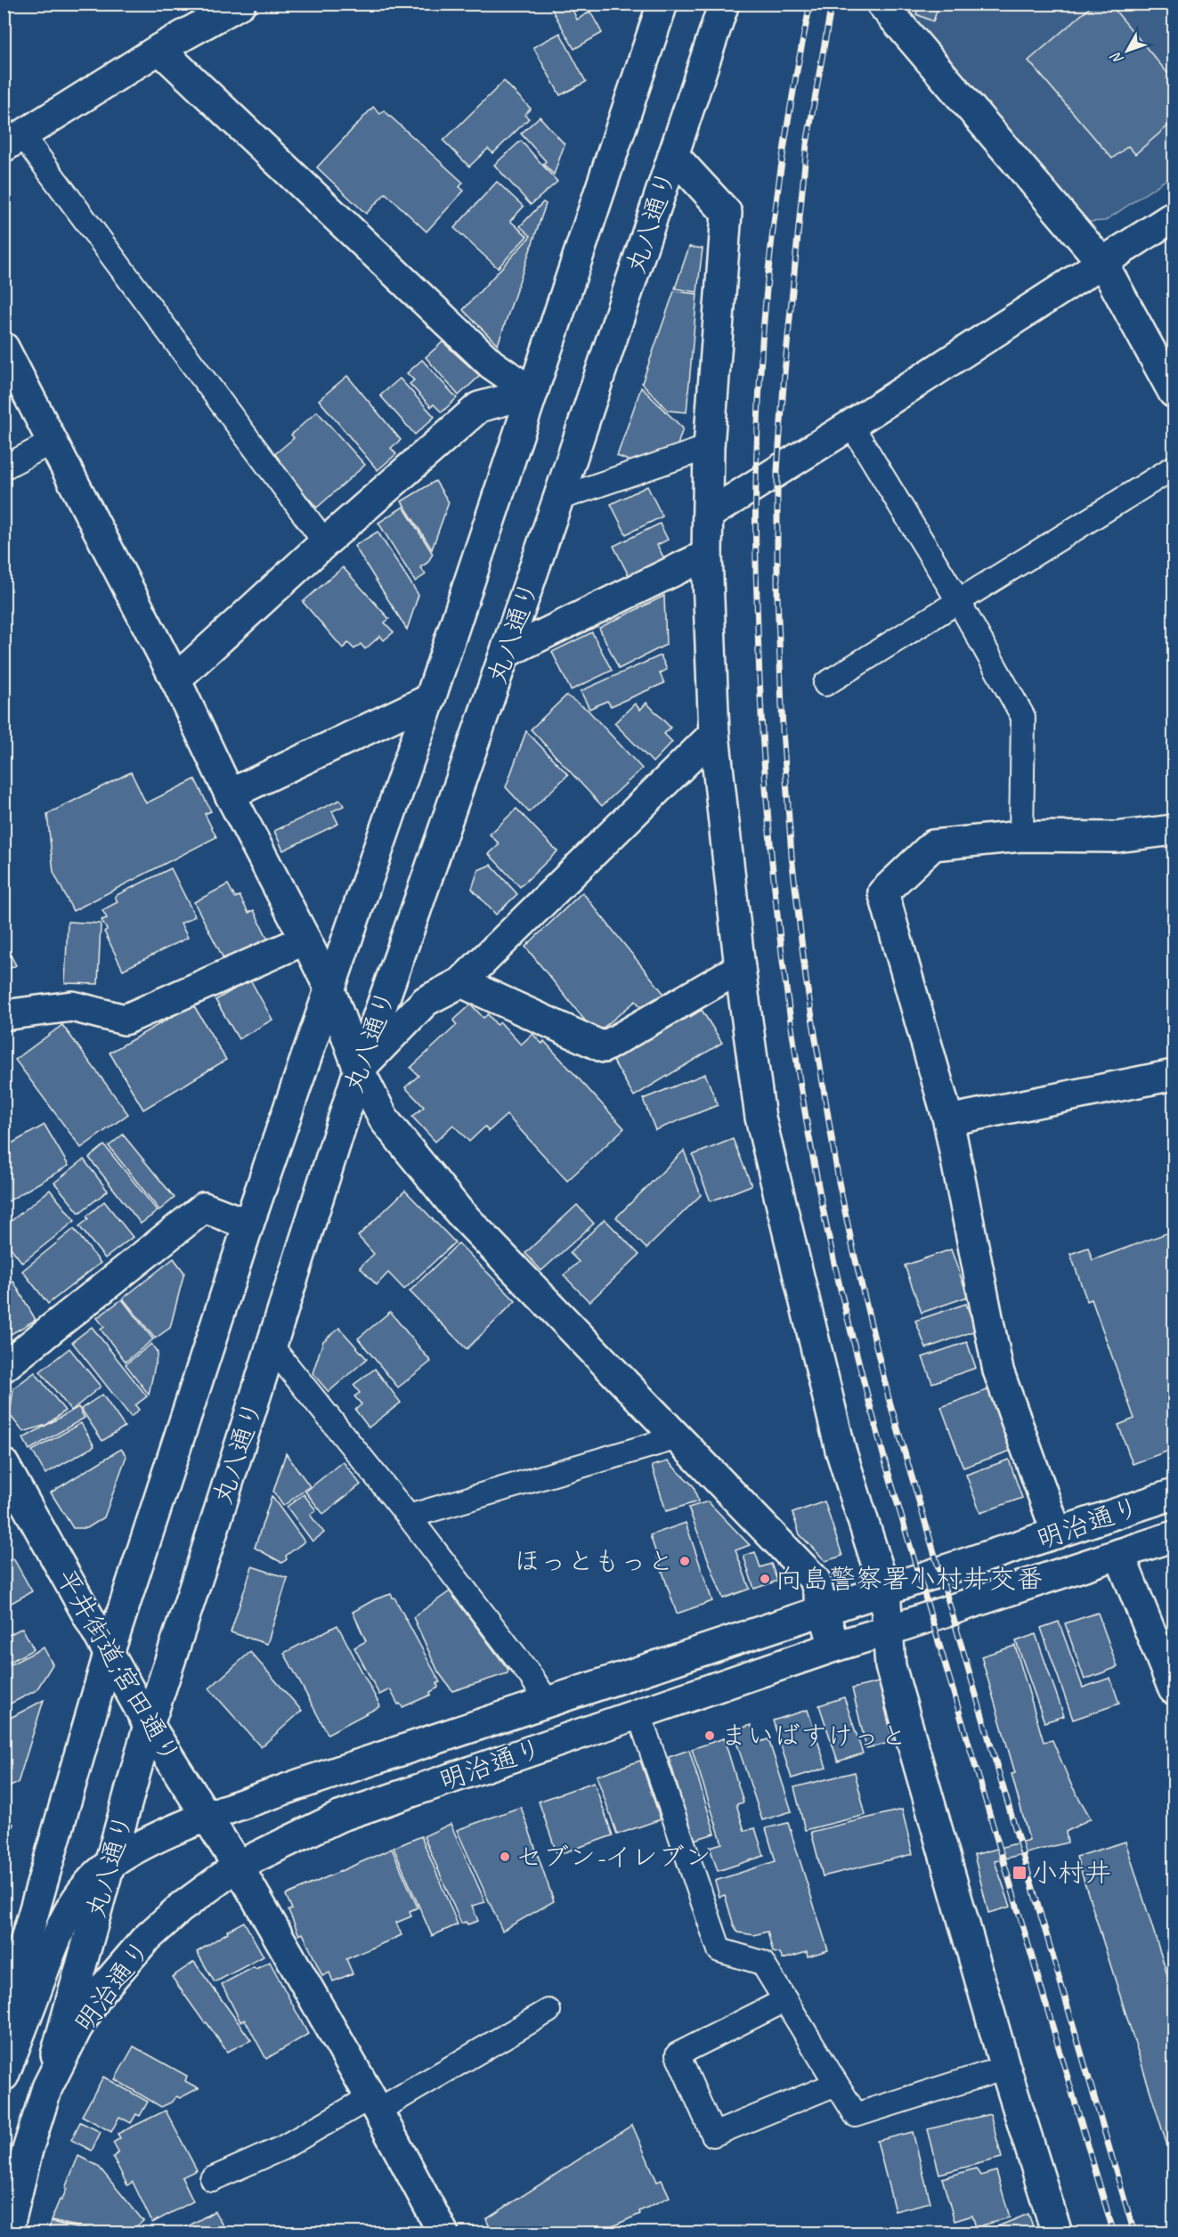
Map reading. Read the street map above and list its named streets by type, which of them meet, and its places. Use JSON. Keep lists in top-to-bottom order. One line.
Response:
{"streets":{"street":["丸八通り","明治通り","平井街道;宮田通り"]},"crossings":[["丸八通り","明治通り"],["丸八通り","平井街道;宮田通り"],["明治通り","平井街道;宮田通り"]],"places":{"other":["ほっともっと","向島警察署小村井交番","まいばすけっと","セブン-イレブン"],"transit":["小村井"]},"north":"bottom left"}
